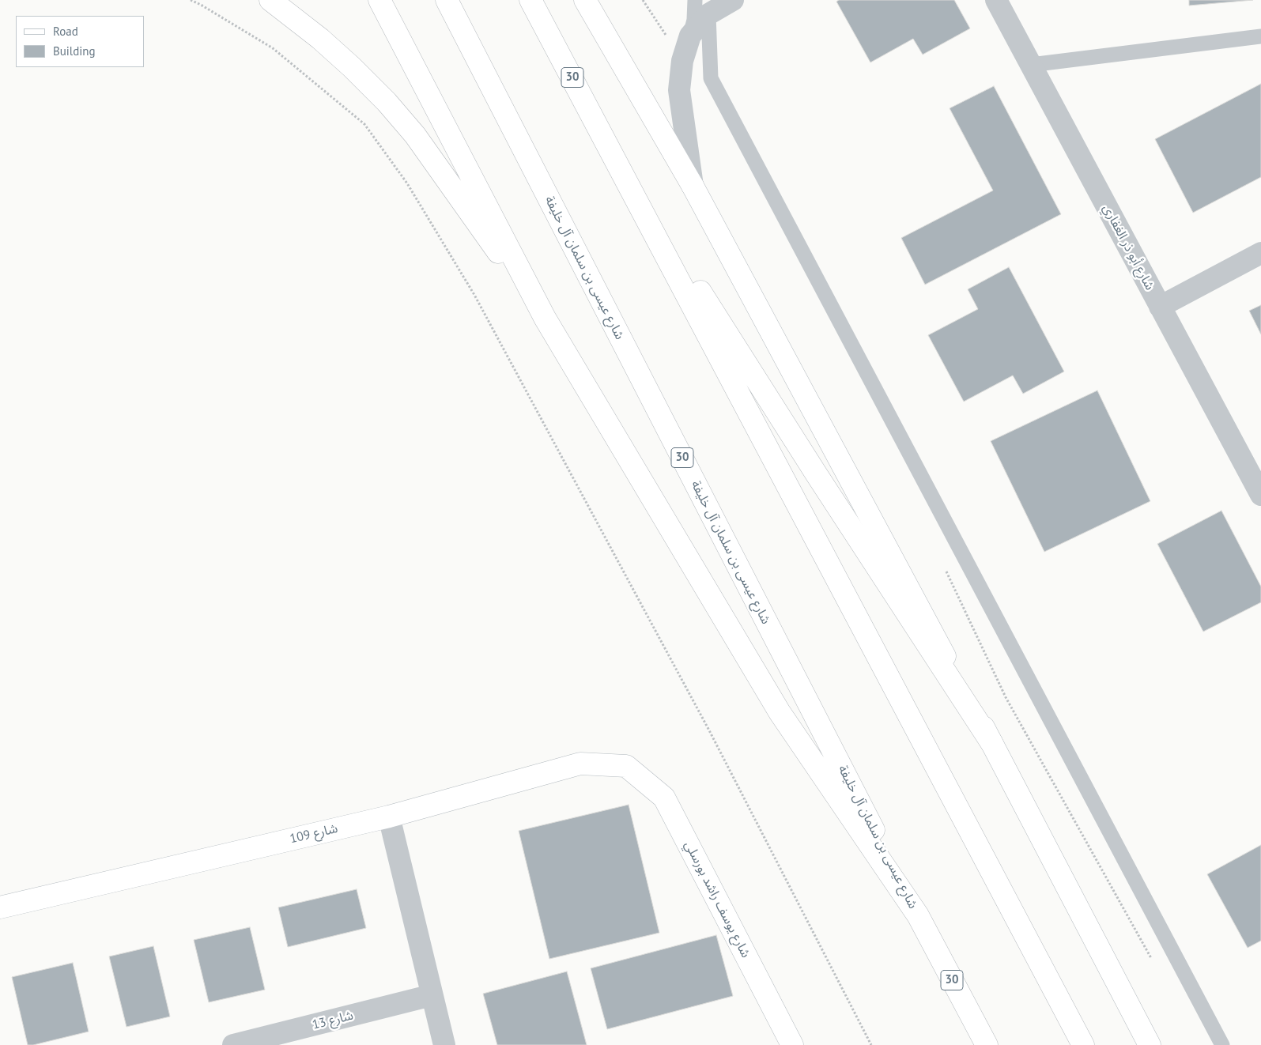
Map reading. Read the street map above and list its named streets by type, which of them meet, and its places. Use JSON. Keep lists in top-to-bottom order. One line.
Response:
{"streets":{"main road":["30","شارع عيسى بن سلمان آل خليفة","شارع 109","شارع يوسف راشد بورسلي"],"street":["شارع أبو ذر الغفاري","شارع 13"]},"crossings":[["30","شارع عيسى بن سلمان آل خليفة"],["شارع 109","شارع يوسف راشد بورسلي"]],"legend":["Road","Building"]}
